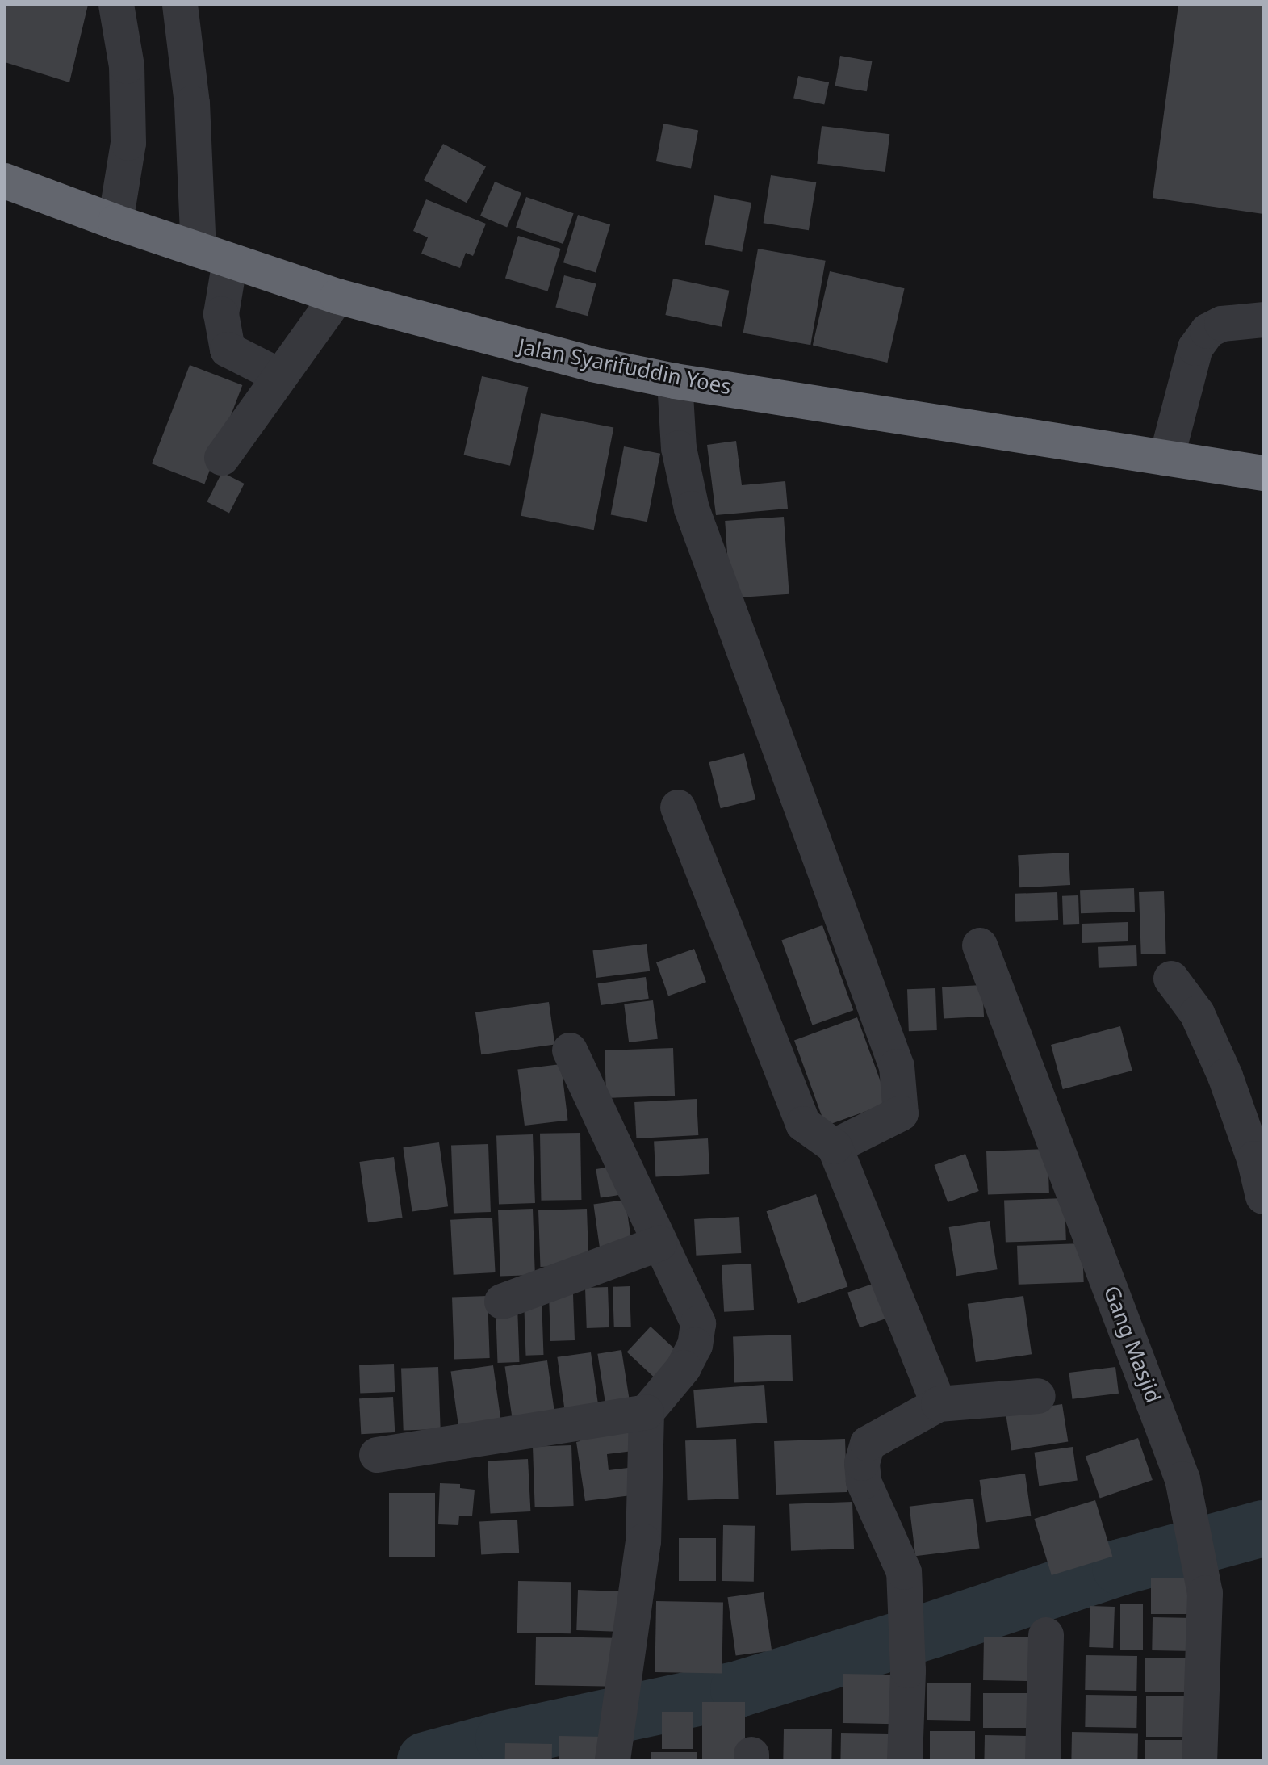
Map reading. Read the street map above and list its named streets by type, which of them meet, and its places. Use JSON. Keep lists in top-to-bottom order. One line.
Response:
{"streets":{"highway":["Jalan Syarifuddin Yoes"],"street":["Gang Masjid"]}}
